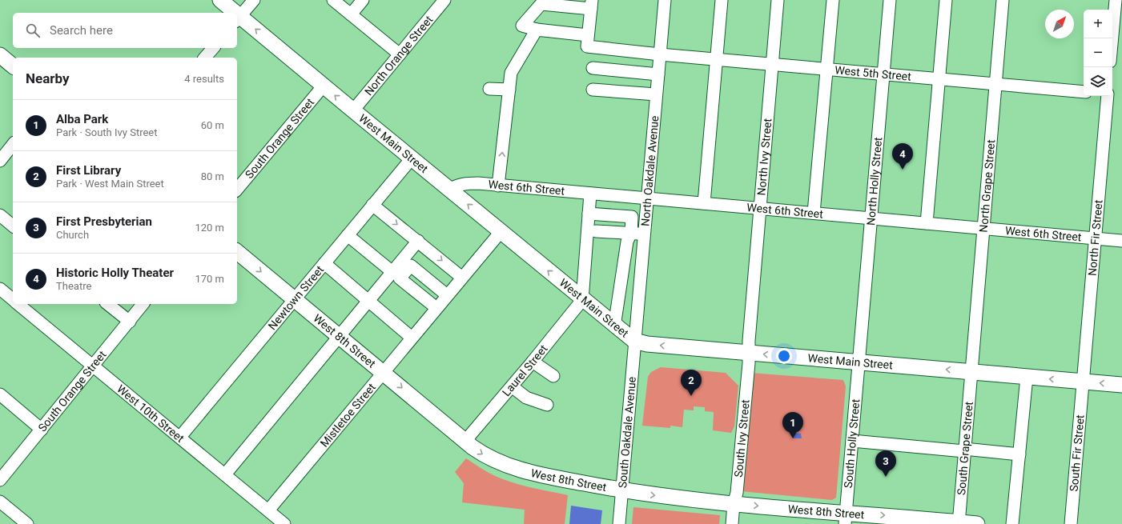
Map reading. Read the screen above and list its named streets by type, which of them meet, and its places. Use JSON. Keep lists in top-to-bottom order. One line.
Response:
{"streets":{"main road":["West Main Street","West 8th Street"],"street":["North Orange Street","West 5th Street","South Orange Street","North Ivy Street","North Oakdale Avenue","North Holly Street","North Grape Street","West 6th Street","North Fir Street","Newtown Street","Laurel Street","West 10th Street","Mistletoe Street","South Oakdale Avenue","South Ivy Street","South Holly Street","South Grape Street","South Fir Street"]},"crossings":[["North Orange Street","West Main Street"],["West 5th Street","North Ivy Street"],["West 5th Street","North Oakdale Avenue"],["West 5th Street","North Holly Street"],["West 5th Street","North Grape Street"],["South Orange Street","West Main Street"],["South Orange Street","West 10th Street"],["West Main Street","North Ivy Street"],["West Main Street","North Oakdale Avenue"],["West Main Street","North Holly Street"],["West Main Street","North Grape Street"],["West Main Street","West 6th Street"],["West Main Street","North Fir Street"],["West Main Street","Newtown Street"],["West Main Street","Laurel Street"],["West Main Street","Mistletoe Street"],["West Main Street","South Oakdale Avenue"],["West Main Street","South Ivy Street"],["West Main Street","South Holly Street"],["West Main Street","South Grape Street"],["West Main Street","South Fir Street"],["North Ivy Street","West 6th Street"],["North Ivy Street","South Ivy Street"],["North Oakdale Avenue","West 6th Street"],["North Oakdale Avenue","South Oakdale Avenue"],["North Holly Street","West 6th Street"],["North Holly Street","South Holly Street"],["North Grape Street","West 6th Street"],["North Grape Street","South Grape Street"],["West 6th Street","North Fir Street"],["North Fir Street","South Fir Street"],["Newtown Street","West 8th Street"],["Newtown Street","West 10th Street"],["West 8th Street","Laurel Street"],["West 8th Street","Mistletoe Street"],["West 8th Street","South Oakdale Avenue"],["West 8th Street","South Ivy Street"],["West 8th Street","South Holly Street"],["West 8th Street","South Grape Street"],["West 10th Street","Mistletoe Street"]],"one_way":["West Main Street","West 8th Street"],"north":"top right","page":{"map_buttons":["+","−"],"search":"Search here","heading":["Nearby","4 results"],"list":[{"mark":"1","name":"Alba Park","note":"Park · South Ivy Street","value":"60 m"},{"mark":"2","name":"First Library","note":"Park · West Main Street","value":"80 m"},{"mark":"3","name":"First Presbyterian","note":"Church","value":"120 m"},{"mark":"4","name":"Historic Holly Theater","note":"Theatre","value":"170 m"}],"pins":["4","2","1","3"]}}
